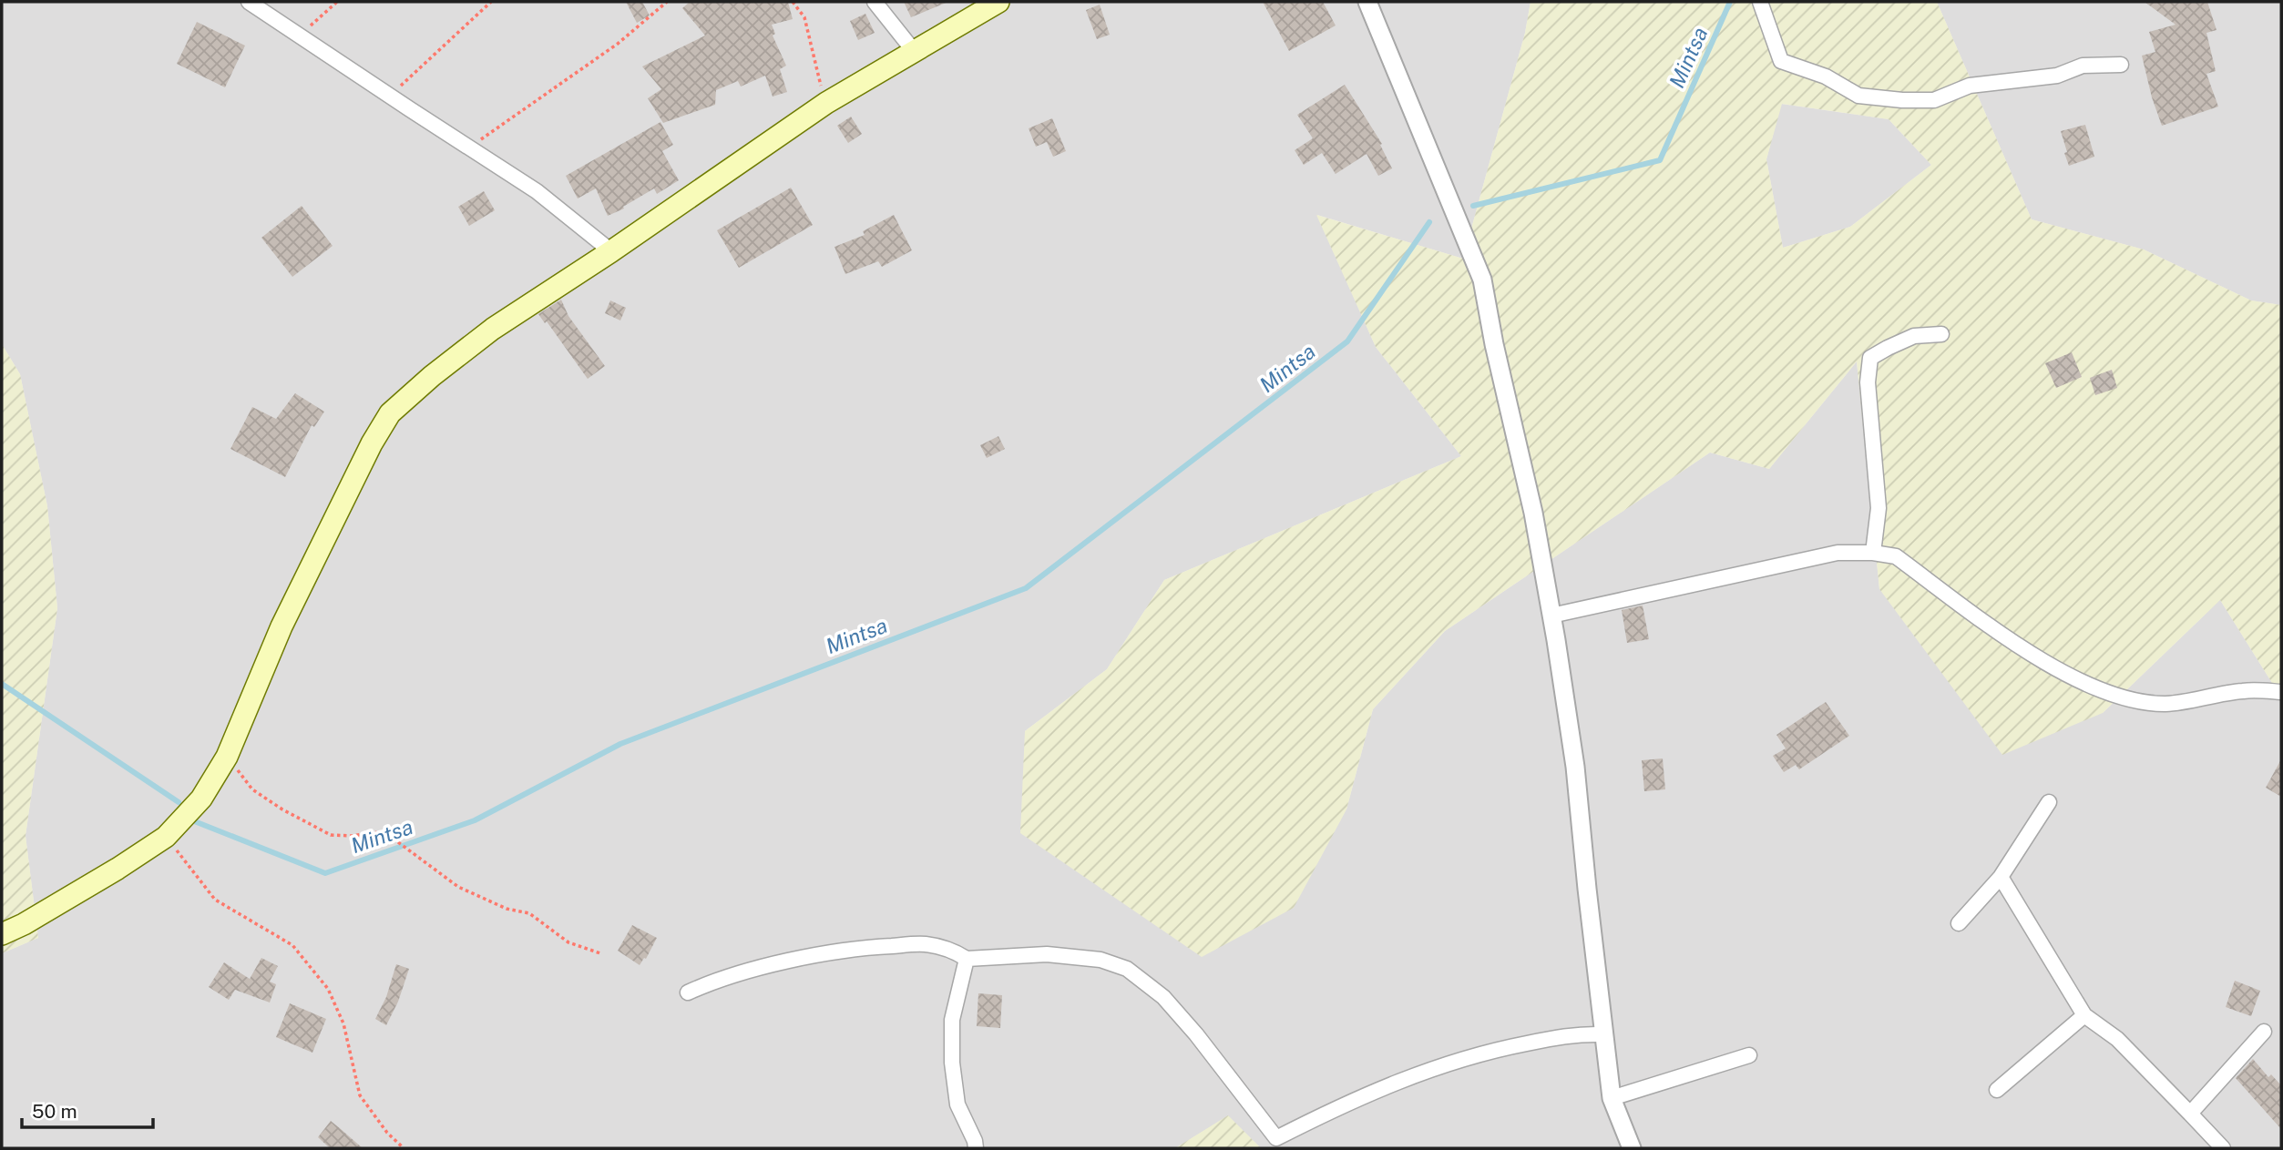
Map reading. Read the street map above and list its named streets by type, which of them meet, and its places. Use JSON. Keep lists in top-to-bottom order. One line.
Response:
{"water":["Mintsa"],"scale_bar":"50 m"}
